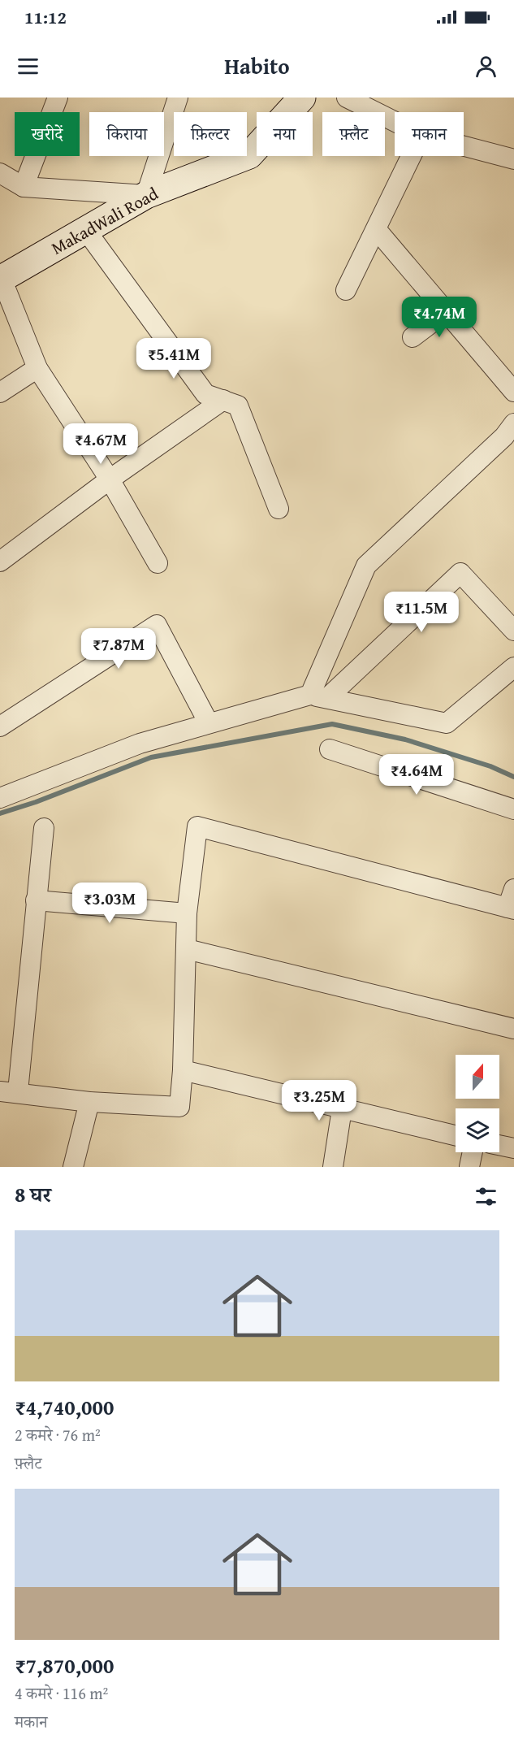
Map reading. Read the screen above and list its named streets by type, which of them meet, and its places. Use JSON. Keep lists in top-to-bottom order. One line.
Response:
{"streets":{"street":["MakadWali Road"]},"north":"top","page":{"status":"11:12","header":"Habito","chip":["खरीदें","किराया","फ़िल्टर","नया","फ़्लैट","मकान"],"price":["₹4.74M","₹5.41M","₹4.67M","₹11.5M","₹7.87M","₹4.64M","₹3.03M","₹3.25M"],"heading":"8 घर","list":[{"name":"₹4,740,000","note":"2 कमरे · 76 m² · फ़्लैट"},{"name":"₹7,870,000","note":"4 कमरे · 116 m² · मकान"}]}}
